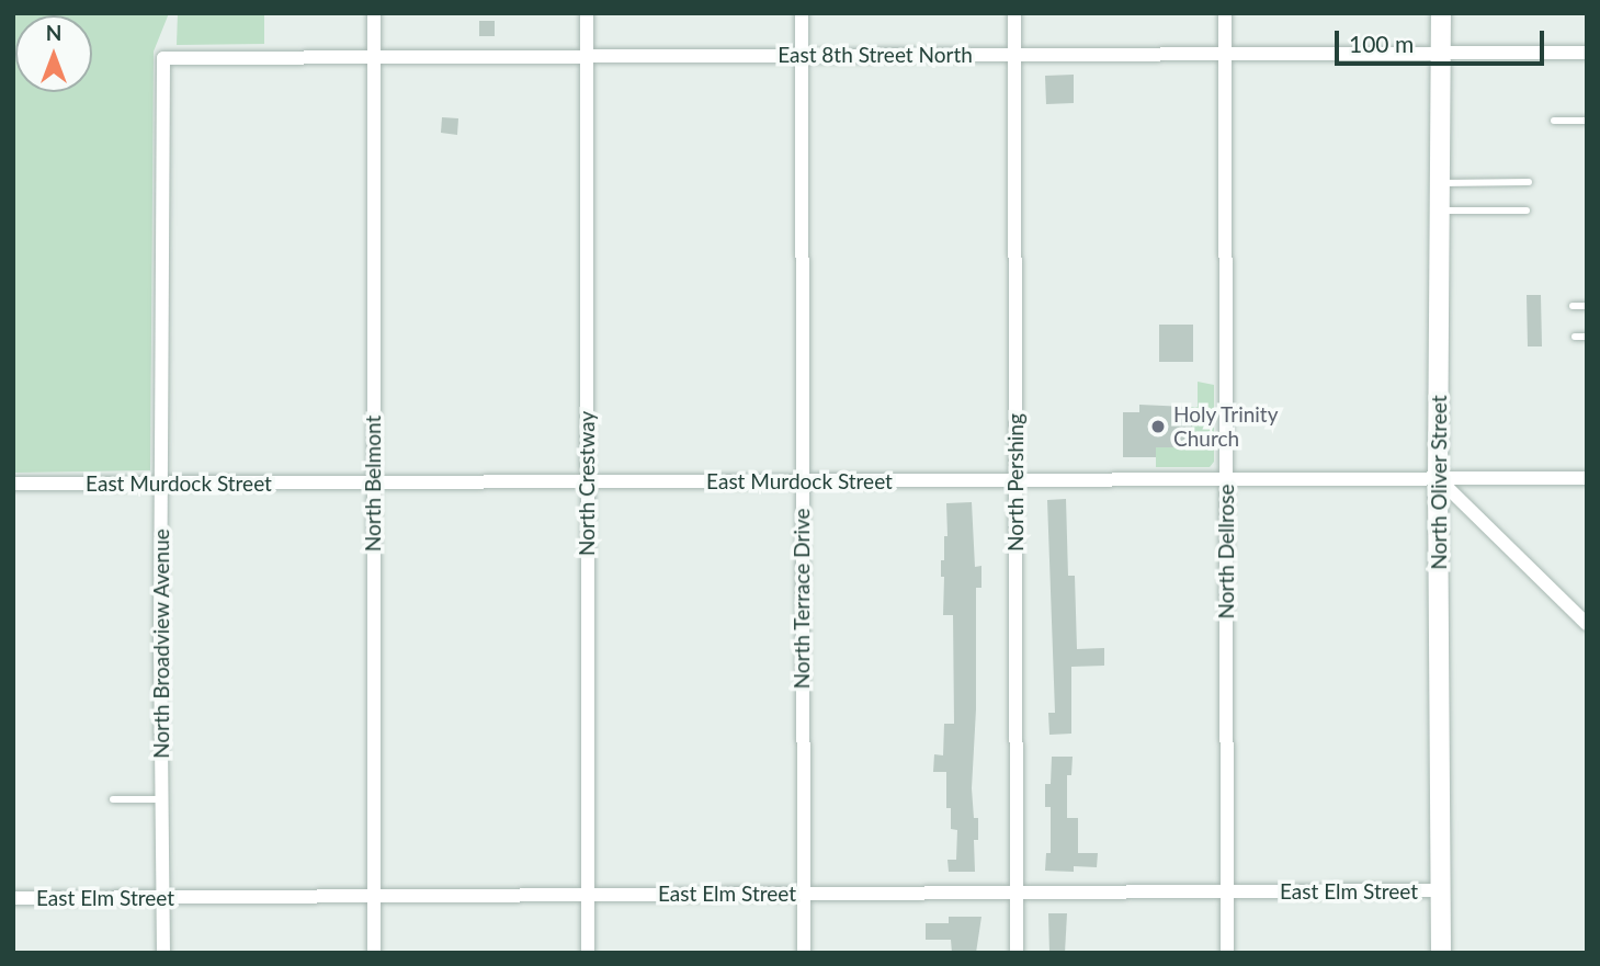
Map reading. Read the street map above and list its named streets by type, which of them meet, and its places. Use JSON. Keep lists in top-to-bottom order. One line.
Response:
{"streets":{"main road":["North Oliver Street"],"street":["East 8th Street North","East Murdock Street","North Pershing","North Belmont","North Crestway","North Dellrose","North Terrace Drive","North Broadview Avenue","East Elm Street"]},"crossings":[["East 8th Street North","North Pershing"],["East 8th Street North","North Oliver Street"],["East 8th Street North","North Belmont"],["East 8th Street North","North Crestway"],["East 8th Street North","North Dellrose"],["East 8th Street North","North Terrace Drive"],["East 8th Street North","North Broadview Avenue"],["East Murdock Street","North Pershing"],["East Murdock Street","North Oliver Street"],["East Murdock Street","North Belmont"],["East Murdock Street","North Crestway"],["East Murdock Street","North Dellrose"],["East Murdock Street","North Terrace Drive"],["East Murdock Street","North Broadview Avenue"],["North Pershing","East Elm Street"],["North Oliver Street","East Elm Street"],["North Belmont","East Elm Street"],["North Crestway","East Elm Street"],["North Dellrose","East Elm Street"],["North Terrace Drive","East Elm Street"],["North Broadview Avenue","East Elm Street"]],"places":["Holy Trinity Church"],"scale_bar":"100 m","north":"top"}
